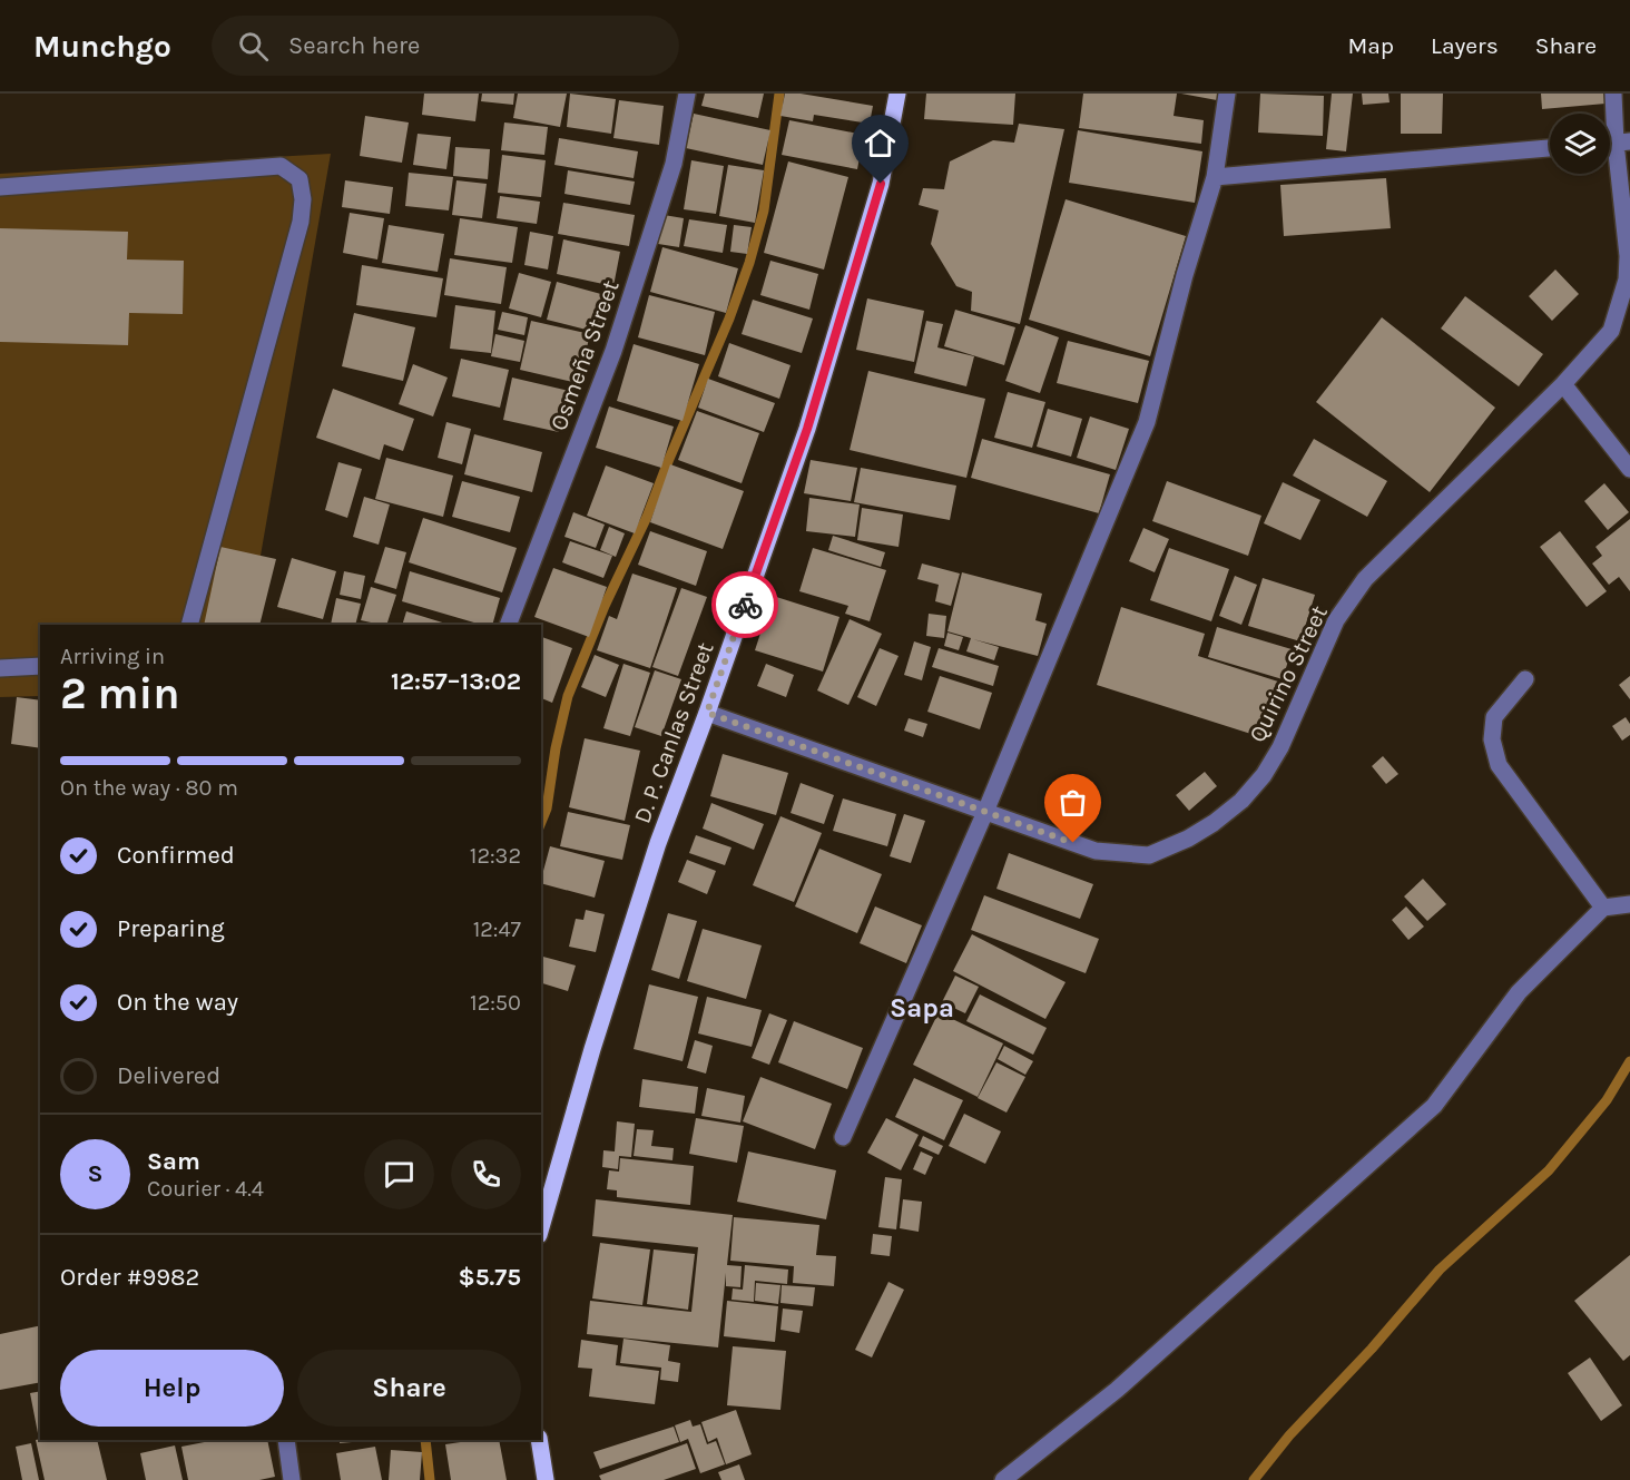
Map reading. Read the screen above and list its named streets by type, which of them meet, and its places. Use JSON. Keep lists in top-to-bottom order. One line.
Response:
{"streets":{"main road":["D. P. Canlas Street"],"street":["Osmeña Street","Quirino Street"]},"crossings":[["Quirino Street","D. P. Canlas Street"]],"districts":["Sapa"],"page":{"header":"Munchgo","search":"Search here","nav":["Map","Layers","Share"],"heading":["2 min","Arriving in","12:57–13:02"],"panel":["Sam","Courier · 4.4","Order #9982","$5.75"],"bar":"On the way · 80 m","list":[["Confirmed","12:32"],["Preparing","12:47"],["On the way","12:50"],"Delivered"],"round":"S","buttons":["Help","Share"]}}
